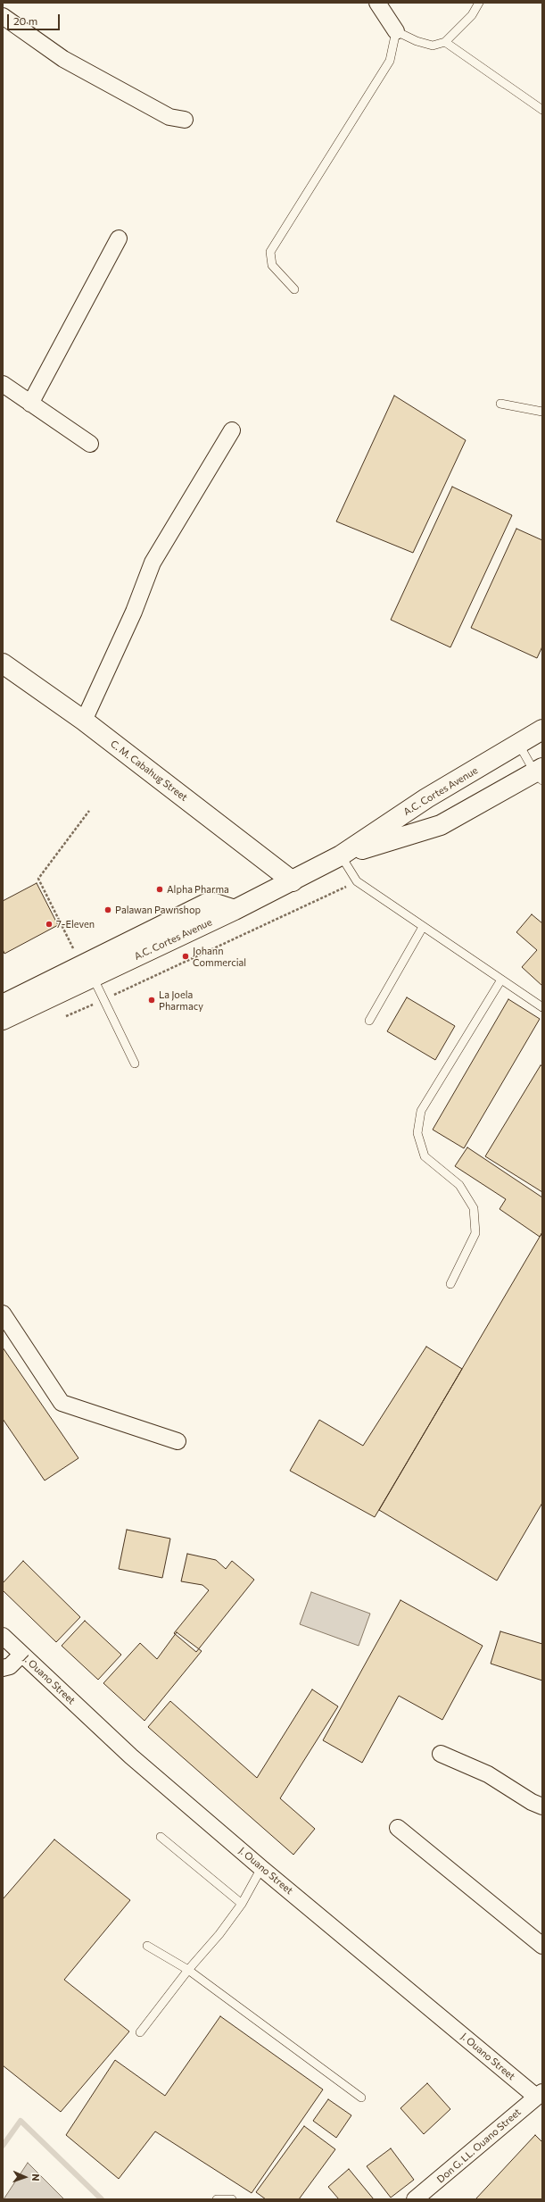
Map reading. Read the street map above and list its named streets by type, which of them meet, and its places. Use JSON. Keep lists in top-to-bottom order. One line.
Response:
{"streets":{"main road":["C. M. Cabahug Street","A.C. Cortes Avenue"],"street":["J. Ouano Street","Don G. LL. Ouano Street"]},"crossings":[["C. M. Cabahug Street","A.C. Cortes Avenue"],["J. Ouano Street","Don G. LL. Ouano Street"]],"places":["Alpha Pharma","Palawan Pawnshop","7-Eleven","Johann Commercial","La Joela Pharmacy"],"scale_bar":"20 m","north":"right"}
